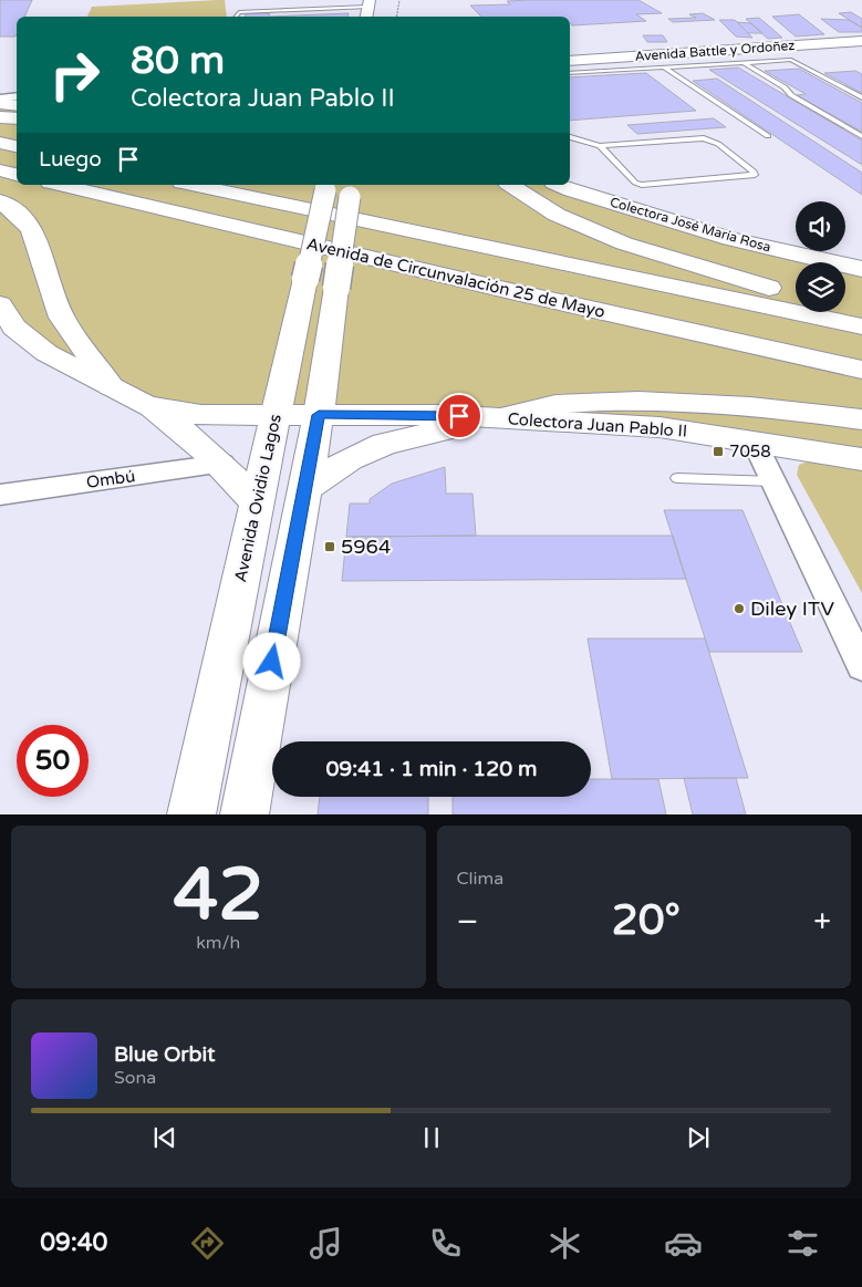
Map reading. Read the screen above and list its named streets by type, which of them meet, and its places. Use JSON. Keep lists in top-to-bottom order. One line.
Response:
{"streets":{"main road":["Avenida Battle y Ordoñez","Colectora José María Rosa","Avenida de Circunvalación 25 de Mayo","Colectora Juan Pablo II","Avenida Ovidio Lagos"],"street":["Ombú"]},"crossings":[["Colectora Juan Pablo II","Avenida Ovidio Lagos"]],"places":{"transit":["7058","5964"],"other":["Diley ITV"]},"page":{"turn":["80 m","Colectora Juan Pablo II"],"then":"Luego","limit":"50","trip":"09:41 · 1 min · 120 m","tile":[["42","km/h"],"Clima"],"heat":["−","20°","+"],"song":["Blue Orbit","Sona"],"tabs":"09:40"}}
